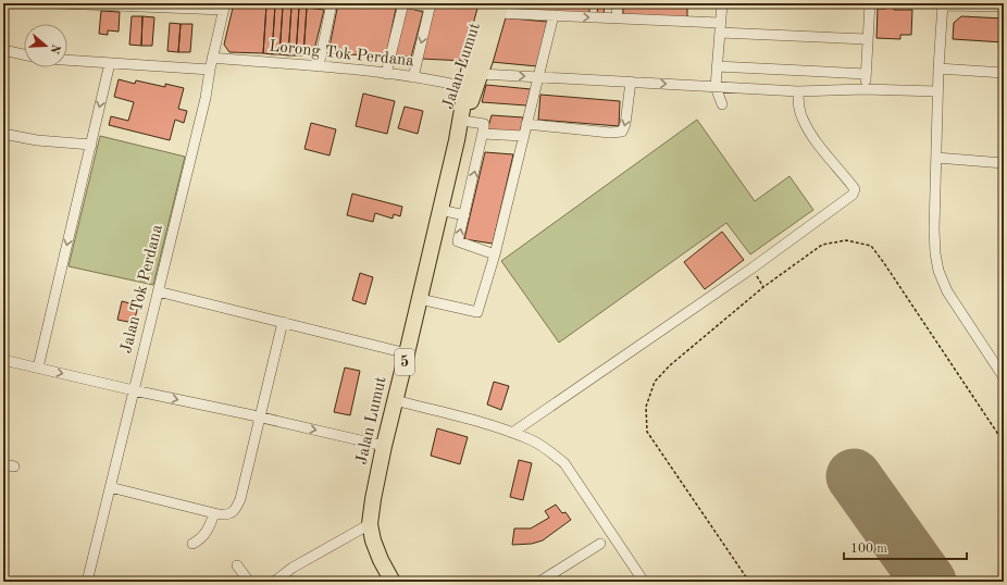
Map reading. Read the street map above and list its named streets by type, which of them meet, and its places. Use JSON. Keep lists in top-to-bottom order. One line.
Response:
{"streets":{"highway":["Jalan Lumut","5"],"street":["Lorong Tok Perdana","Jalan Tok Perdana"]},"crossings":[["Lorong Tok Perdana","Jalan Lumut"],["Lorong Tok Perdana","Jalan Tok Perdana"]],"scale_bar":"100 m","north":"right"}
